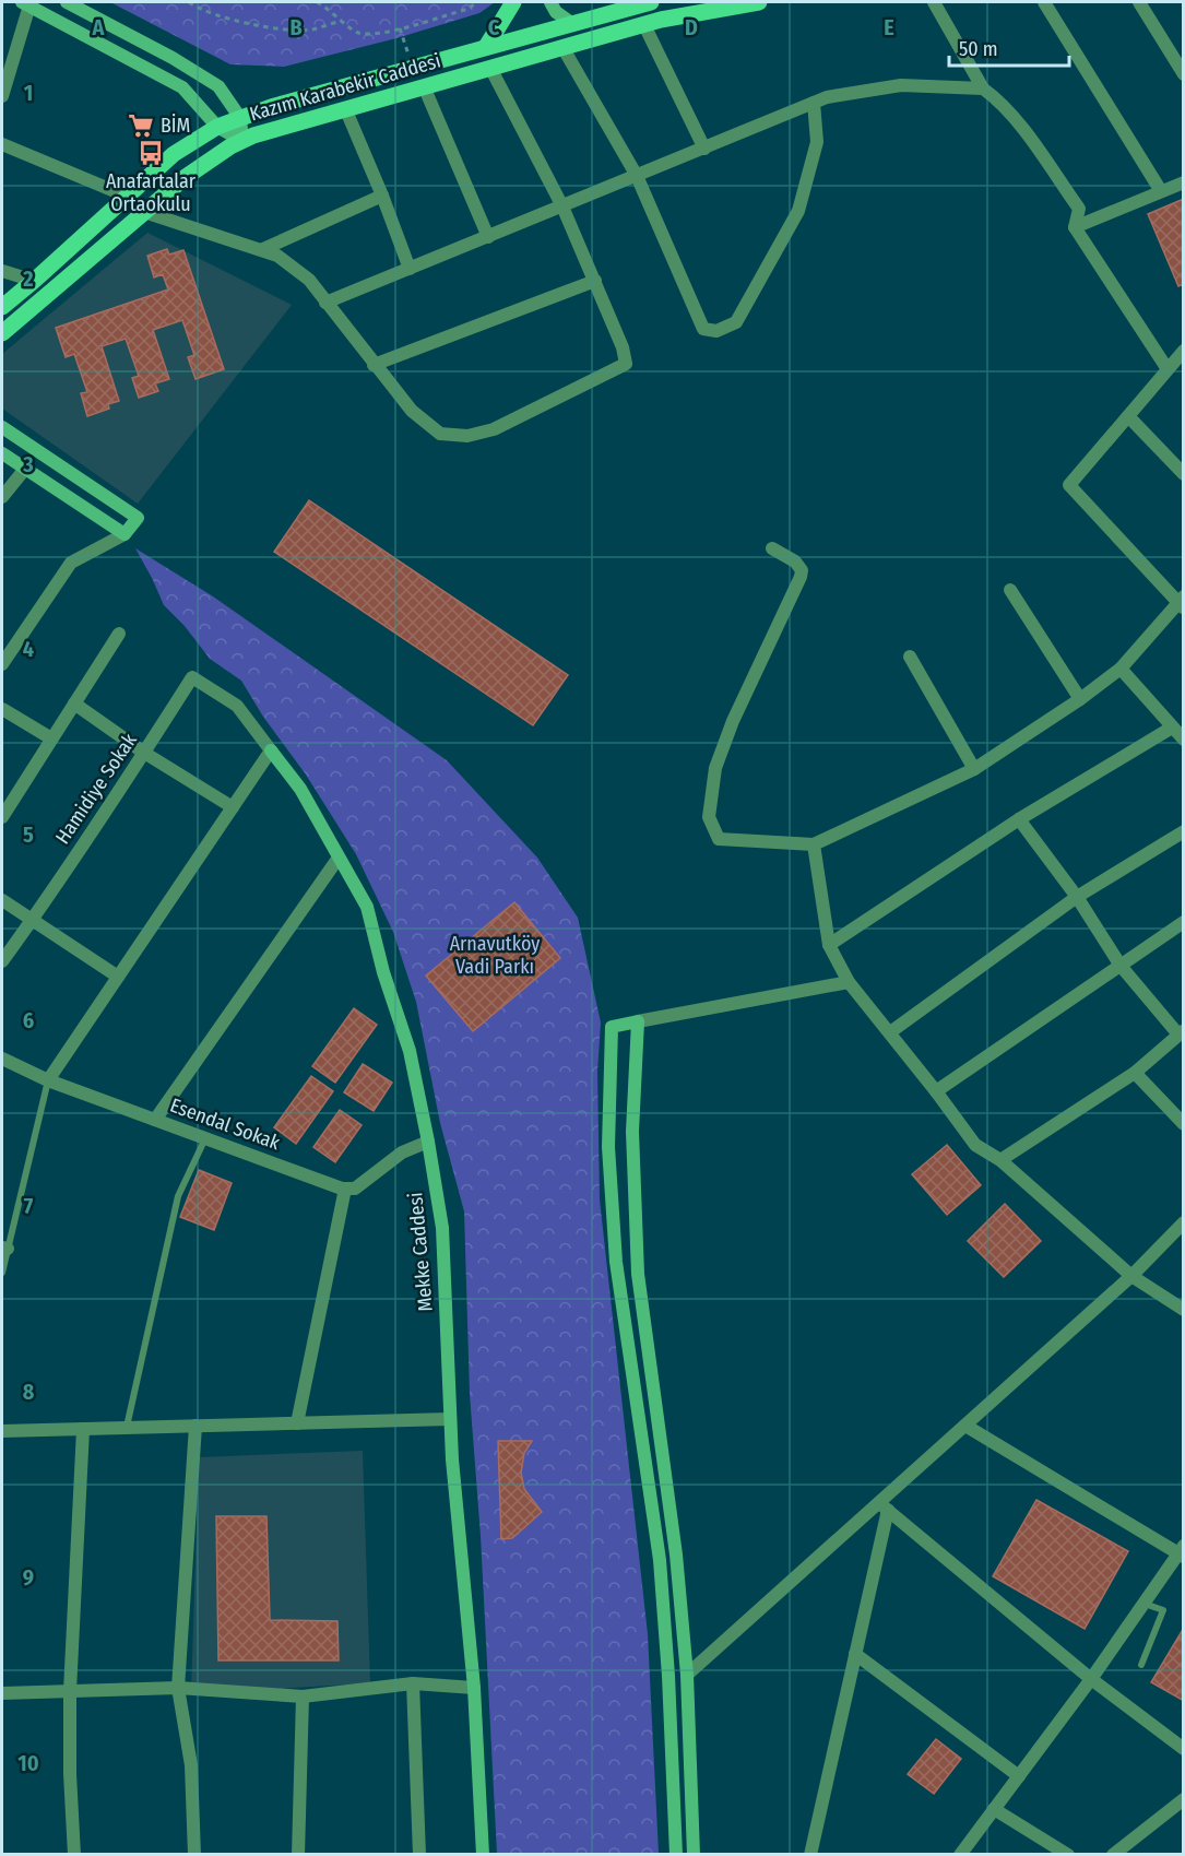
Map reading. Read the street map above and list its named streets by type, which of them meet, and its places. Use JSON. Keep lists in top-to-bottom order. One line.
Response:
{"streets":{"main road":["Kazım Karabekir Caddesi","Mekke Caddesi"],"street":["Hamidiye Sokak","Esendal Sokak"]},"crossings":[["Hamidiye Sokak","Mekke Caddesi"]],"parks":["Arnavutköy Vadi Parkı"],"places":{"supermarket":["BİM"],"bus stop":["Anafartalar Ortaokulu"]},"scale_bar":"50 m","grid":{"columns":["A","B","C","D","E"],"rows":["1","2","3","4","5","6","7","8","9","10"]}}
